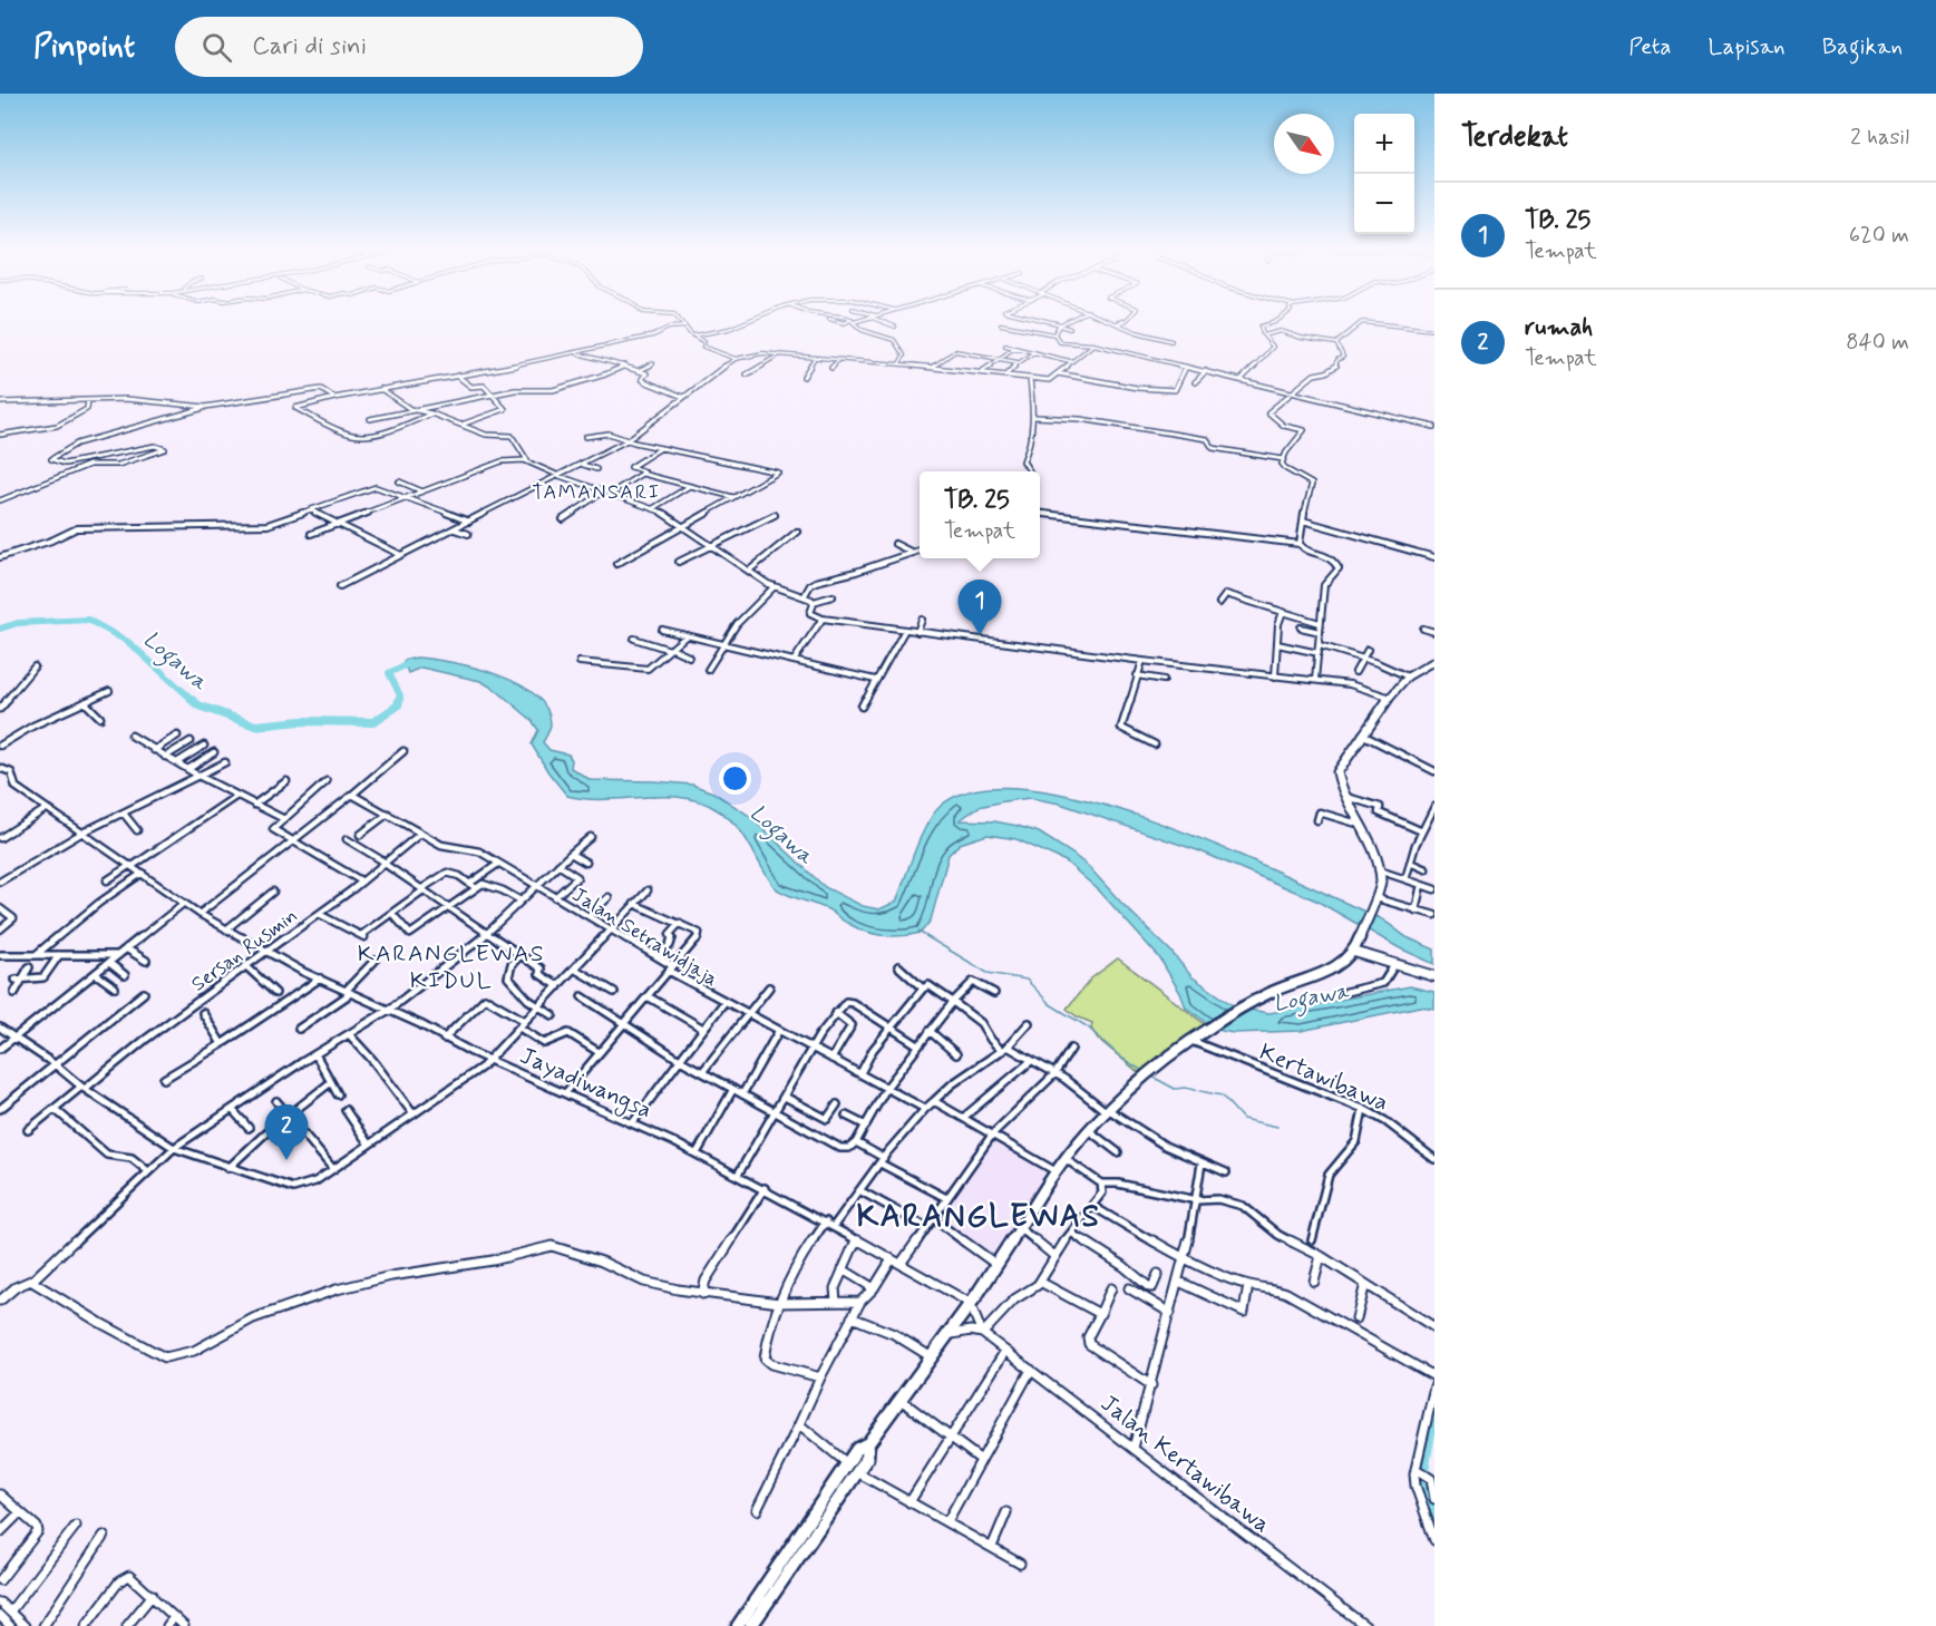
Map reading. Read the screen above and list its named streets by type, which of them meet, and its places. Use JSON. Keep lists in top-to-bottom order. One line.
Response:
{"streets":{"street":["Jalan Setrawidjaja","Sersan Rusmin","Kertawibawa","Jayadiwangsa","Jalan Kertawibawa"]},"crossings":[["Jalan Setrawidjaja","Sersan Rusmin"],["Sersan Rusmin","Jayadiwangsa"]],"districts":["TAMANSARI","KARANGLEWAS KIDUL","KARANGLEWAS"],"water":["Logawa"],"north":"bottom right","page":{"header":"Pinpoint","search":"Cari di sini","nav":["Peta","Lapisan","Bagikan"],"heading":["Terdekat","2 hasil"],"map_buttons":["+","−"],"list":[{"mark":"1","name":"TB. 25","note":"Tempat","value":"620 m"},{"mark":"2","name":"rumah","note":"Tempat","value":"840 m"}],"popup":["TB. 25","Tempat"],"pins":["1","2"]}}
